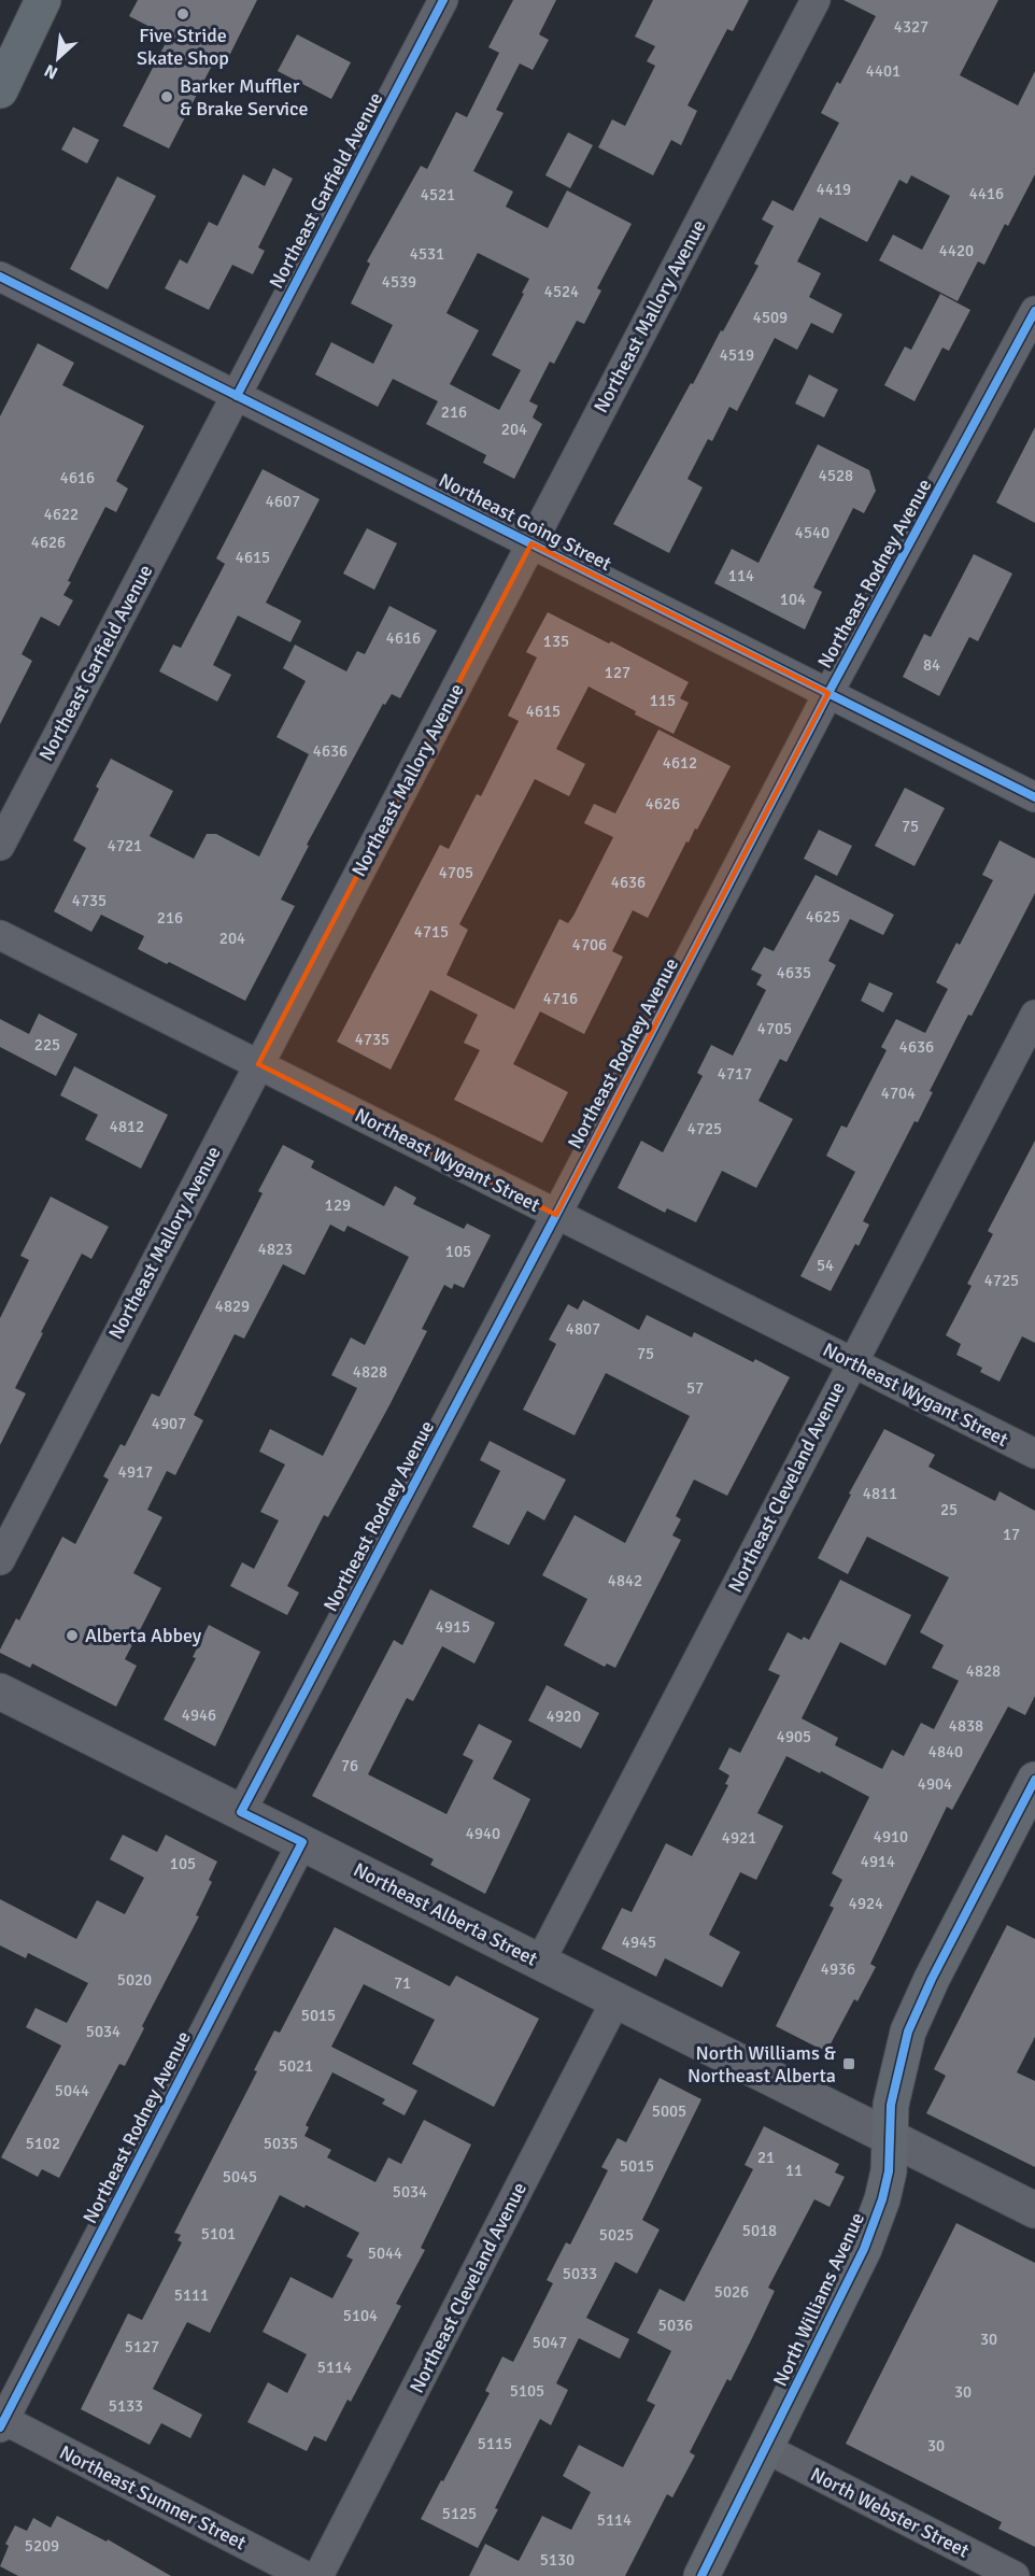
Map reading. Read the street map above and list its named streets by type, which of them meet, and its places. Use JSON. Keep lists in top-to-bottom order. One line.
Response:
{"streets":{"main road":["North Williams Avenue"],"street":["Northeast Garfield Avenue","Northeast Mallory Avenue","Northeast Going Street","Northeast Rodney Avenue","Northeast Wygant Street","Northeast Cleveland Avenue","Northeast Alberta Street","Northeast Sumner Street","North Webster Street"]},"crossings":[["Northeast Garfield Avenue","Northeast Going Street"],["Northeast Mallory Avenue","Northeast Going Street"],["Northeast Mallory Avenue","Northeast Wygant Street"],["Northeast Going Street","Northeast Rodney Avenue"],["Northeast Rodney Avenue","Northeast Wygant Street"],["Northeast Rodney Avenue","Northeast Alberta Street"],["Northeast Rodney Avenue","Northeast Sumner Street"],["Northeast Wygant Street","Northeast Cleveland Avenue"],["Northeast Cleveland Avenue","Northeast Alberta Street"],["Northeast Alberta Street","North Williams Avenue"],["North Williams Avenue","North Webster Street"]],"places":{"other":["Five Stride Skate Shop","Barker Muffler & Brake Service","Alberta Abbey"],"transit":["North Williams & Northeast Alberta"]},"house_numbers":["4327","4401","4419","4416","4521","4420","4531","4539","4524","4509","4519","216","204","4528","4616","4607","4622","4540","4626","4615","114","104","4616","135","84","127","115","4615","4636","4612","4626","75","4721","4705","4636","4735","4625","216","4715","204","4706","4635","4716","4705","4735","225","4636","4717","4704","4812","4725","129","4823","105","54","4725","4829","4807","75","4828","57","4907","4917","4811","25","17","4842","4915","4828","4946","4920","4838","4905","4840","76","4904","4940","4910","4921","4914","105","4924","4945","4936","5020","71","5015","5034","5021","5044","5005","5102","5035","21","5015","11","5045","5034","5018","5101","5025","5044","5033","5026","5111","5104","5036","30","5047","5127","5114","5105","30","5133","5115","30","5125","5114","5209","5130"],"north":"bottom left"}
